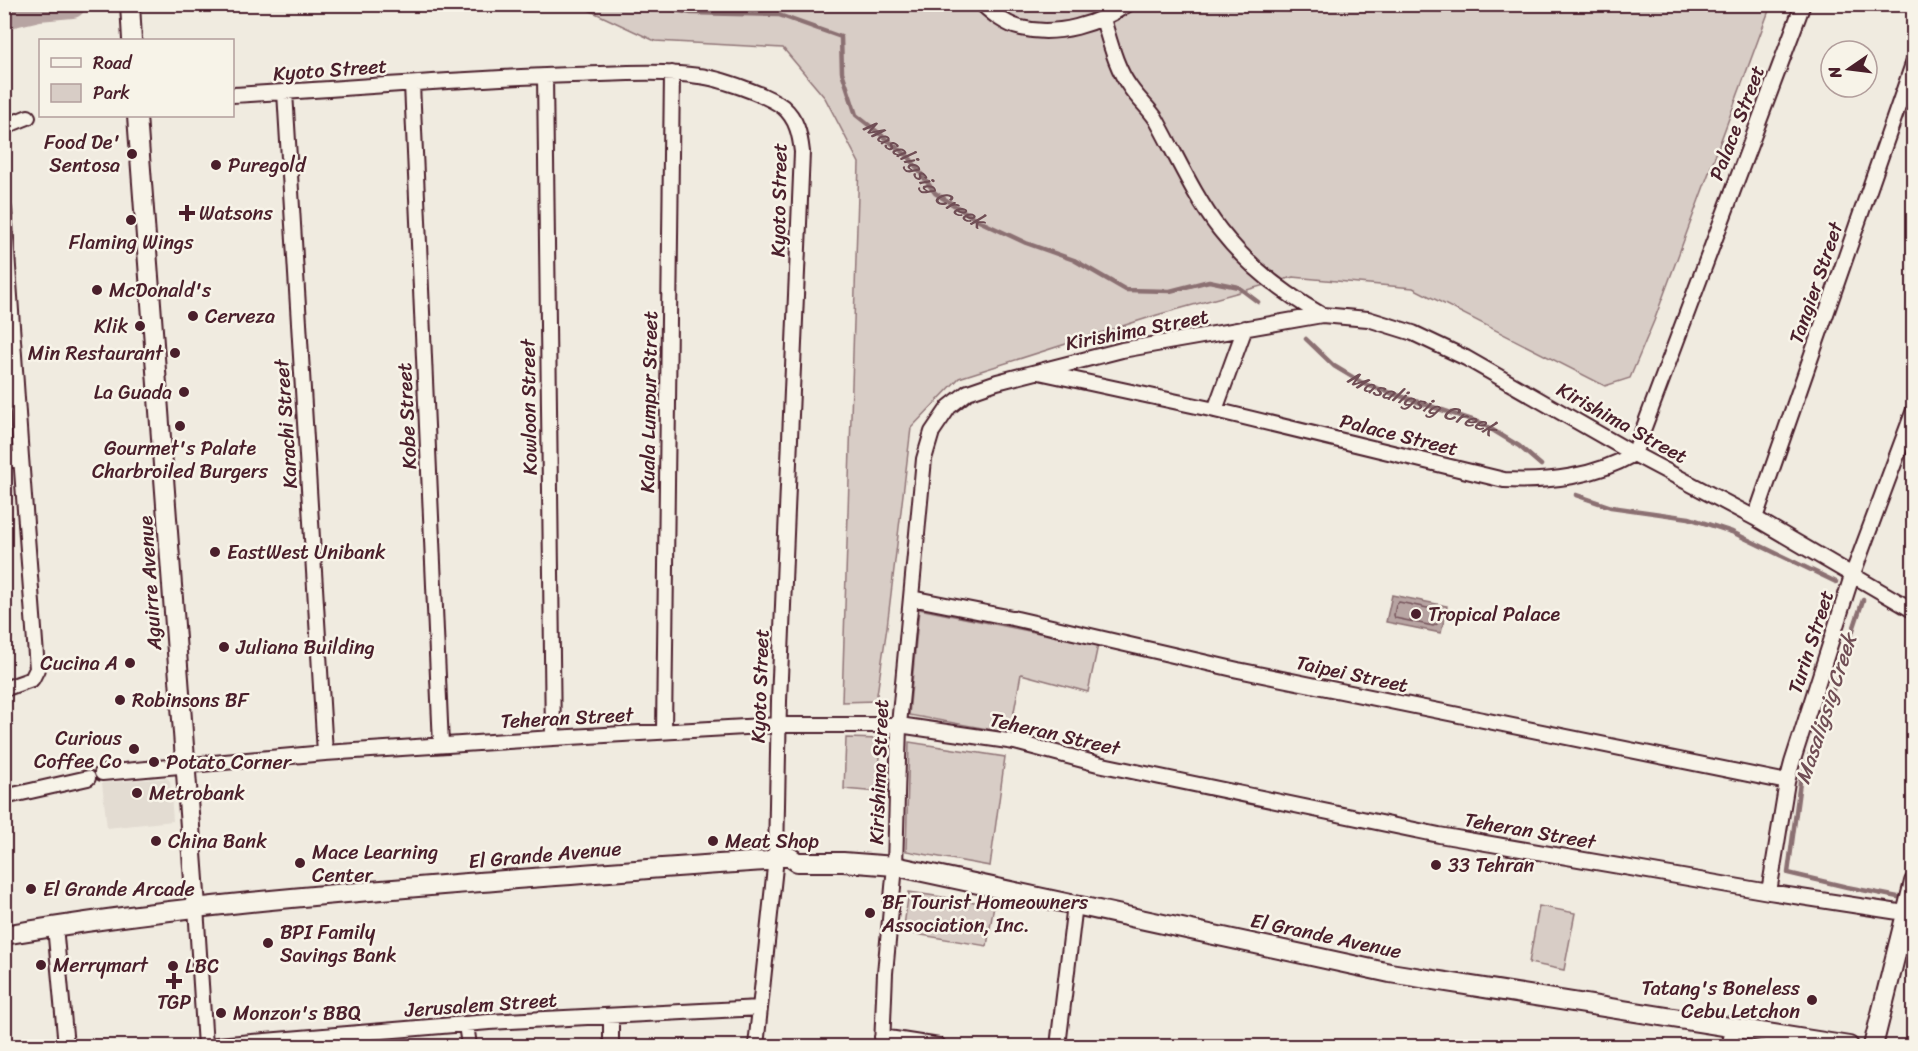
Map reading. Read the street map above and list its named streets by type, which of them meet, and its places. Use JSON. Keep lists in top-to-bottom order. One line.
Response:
{"streets":{"street":["Kyoto Street","Palace Street","Tangier Street","Kirishima Street","Kuala Lumpur Street","Kowloon Street","Kobe Street","Karachi Street","Aguirre Avenue","Turin Street","Taipei Street","Teheran Street","El Grande Avenue","Jerusalem Street"]},"crossings":[["Kyoto Street","Kuala Lumpur Street"],["Kyoto Street","Kowloon Street"],["Kyoto Street","Kobe Street"],["Kyoto Street","Karachi Street"],["Kyoto Street","Teheran Street"],["Kyoto Street","El Grande Avenue"],["Kyoto Street","Jerusalem Street"],["Palace Street","Kirishima Street"],["Tangier Street","Kirishima Street"],["Kirishima Street","Turin Street"],["Kirishima Street","Taipei Street"],["Kirishima Street","Teheran Street"],["Kirishima Street","El Grande Avenue"],["Kuala Lumpur Street","Teheran Street"],["Kowloon Street","Teheran Street"],["Kobe Street","Teheran Street"],["Karachi Street","Teheran Street"],["Aguirre Avenue","Teheran Street"],["Aguirre Avenue","El Grande Avenue"],["Aguirre Avenue","Jerusalem Street"],["Turin Street","Taipei Street"],["Turin Street","Teheran Street"]],"water":["Masaligsig Creek"],"places":{"other":["Food De' Sentosa","Puregold","Flaming Wings","McDonald's","Cerveza","Klik","Min Restaurant","La Guada","Gourmet's Palate Charbroiled Burgers","EastWest Unibank","Tropical Palace","Juliana Building","Cucina A","Robinsons BF","Curious Coffee Co","Potato Corner","Metrobank","China Bank","Meat Shop","Mace Learning Center","33 Tehran","El Grande Arcade","BF Tourist Homeowners Association, Inc.","BPI Family Savings Bank","Merrymart","LBC","Tatang's Boneless Cebu Letchon","Monzon's BBQ"],"health":["Watsons","TGP"]},"legend":["Road","Park"],"north":"left"}
